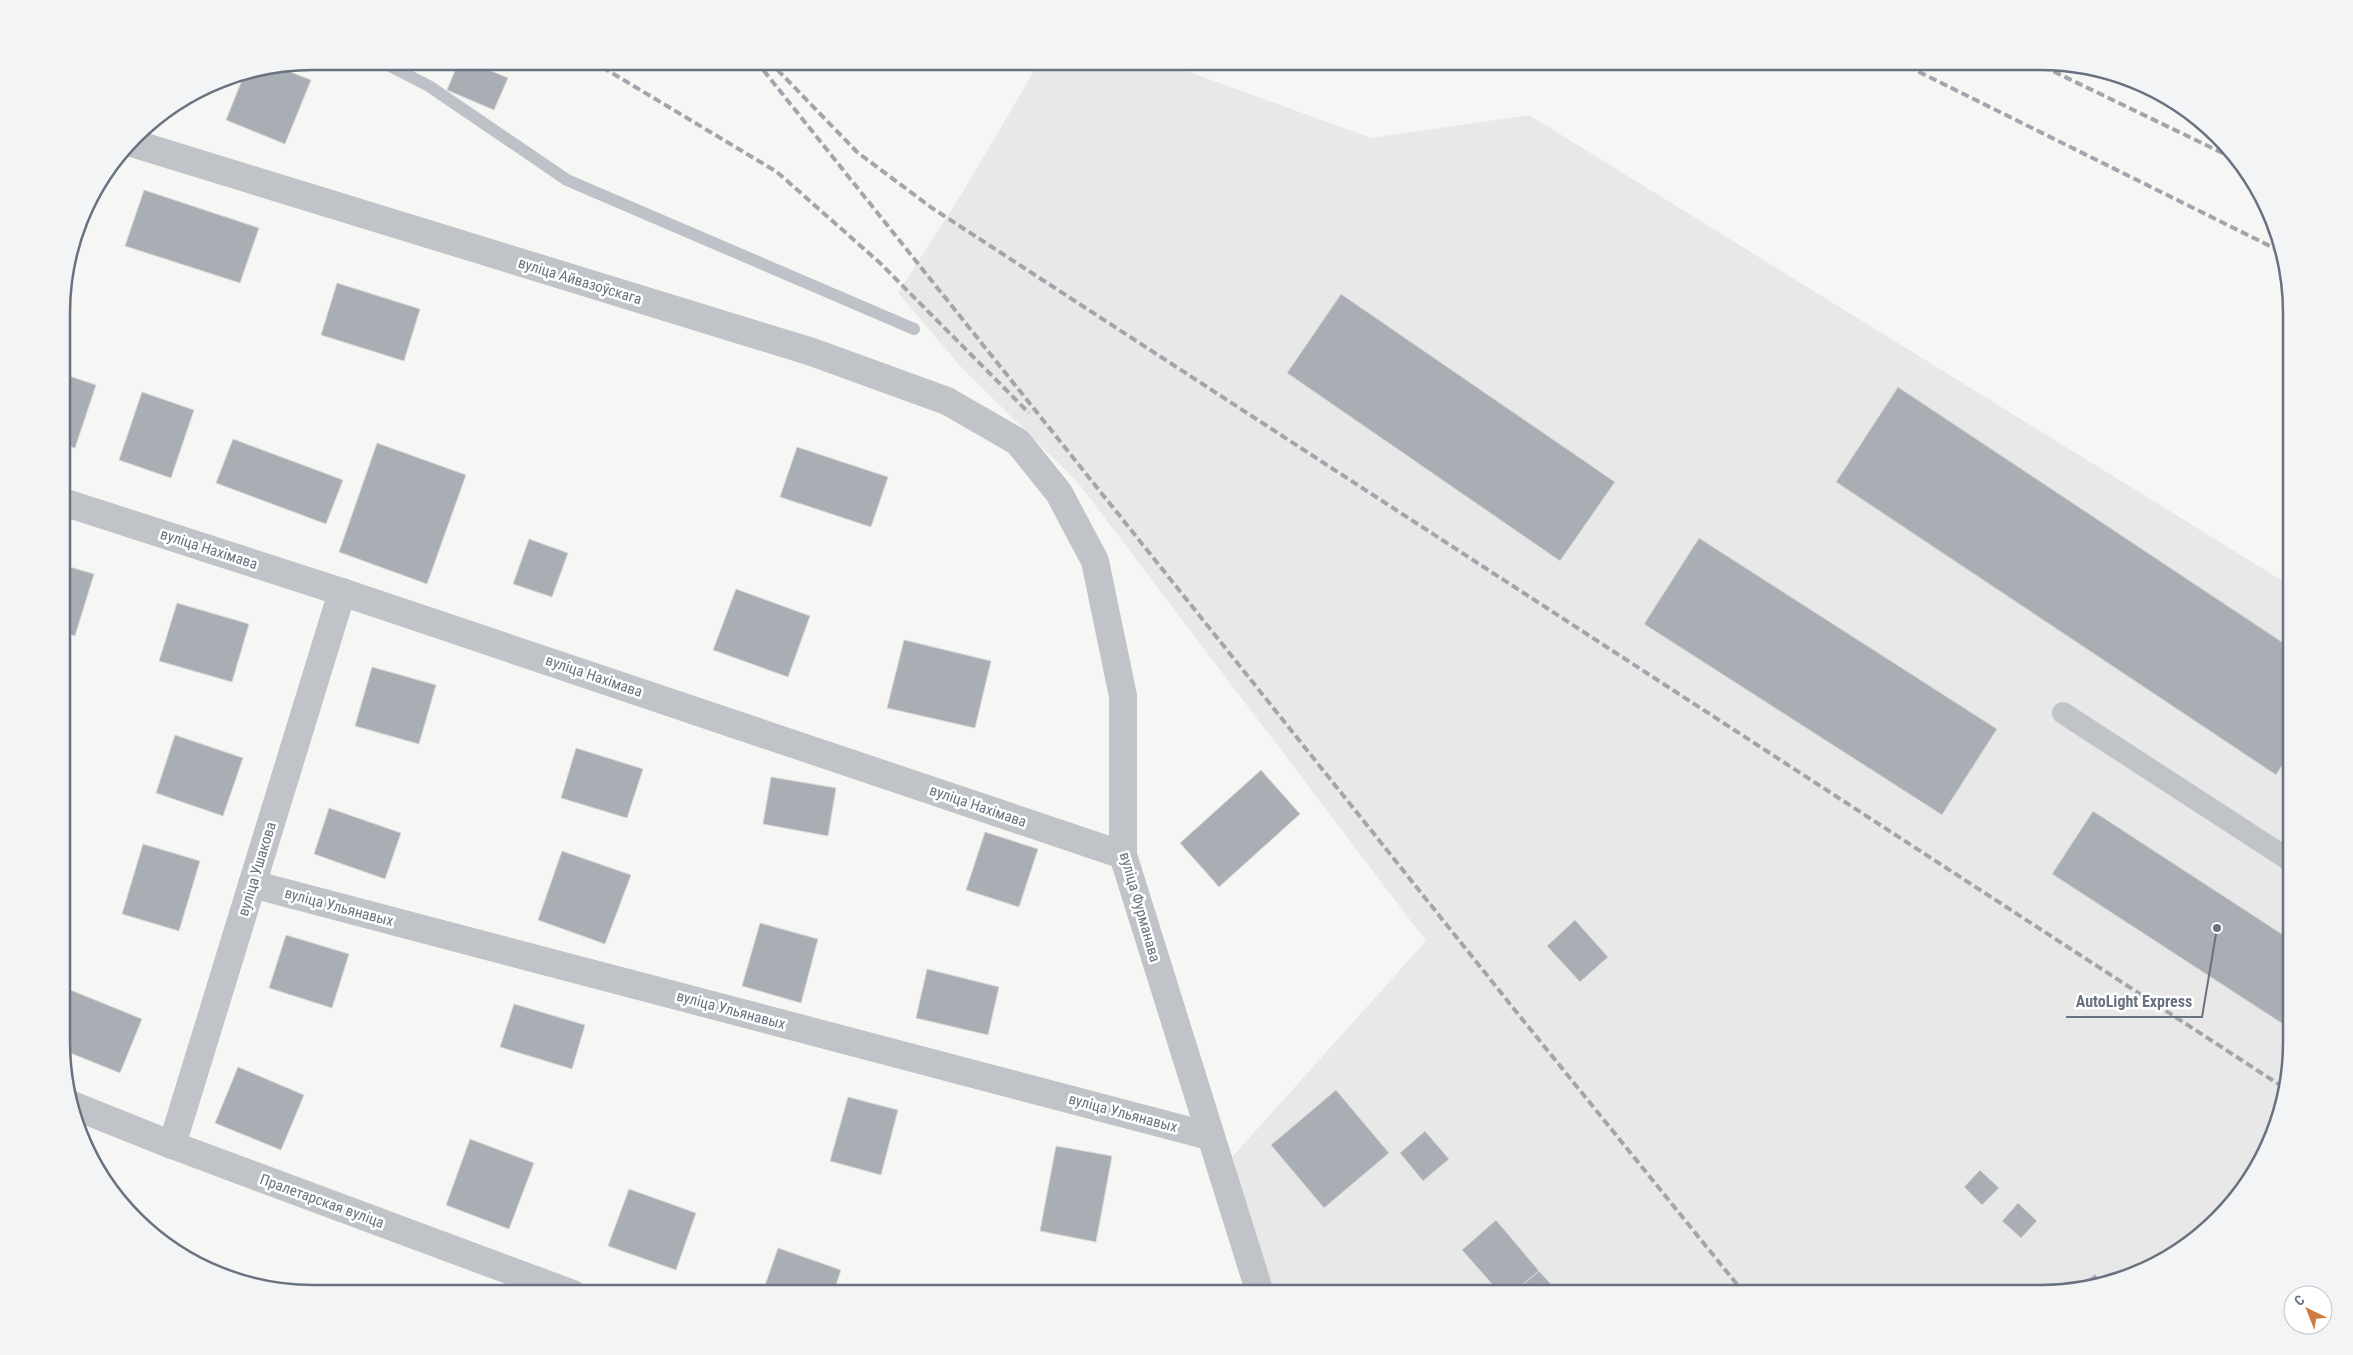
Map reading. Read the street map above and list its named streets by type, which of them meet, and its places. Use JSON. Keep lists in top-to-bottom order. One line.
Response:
{"streets":{"street":["вуліца Айвазоўскага","вуліца Нахімава","вуліца Ушакова","вуліца Ульянавых","вуліца Фурманава","Пралетарская вуліца"]},"crossings":[["вуліца Айвазоўскага","вуліца Фурманава"],["вуліца Нахімава","вуліца Ушакова"],["вуліца Нахімава","вуліца Фурманава"],["вуліца Ушакова","вуліца Ульянавых"],["вуліца Ушакова","Пралетарская вуліца"],["вуліца Ульянавых","вуліца Фурманава"]],"places":["AutoLight Express"],"north":"top left"}
